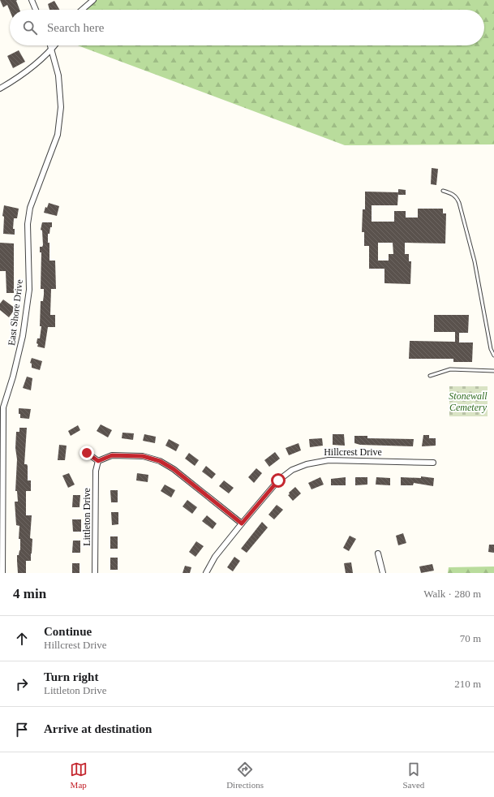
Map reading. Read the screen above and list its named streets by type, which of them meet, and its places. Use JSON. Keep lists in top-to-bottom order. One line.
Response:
{"streets":{"street":["East Shore Drive","Hillcrest Drive","Littleton Drive"]},"parks":["Stonewall Cemetery"],"page":{"search":"Search here","heading":["4 min","Walk · 280 m"],"list":[["Continue","Hillcrest Drive","70 m"],["Turn right","Littleton Drive","210 m"],"Arrive at destination"],"nav":["Map","Directions","Saved"]}}
